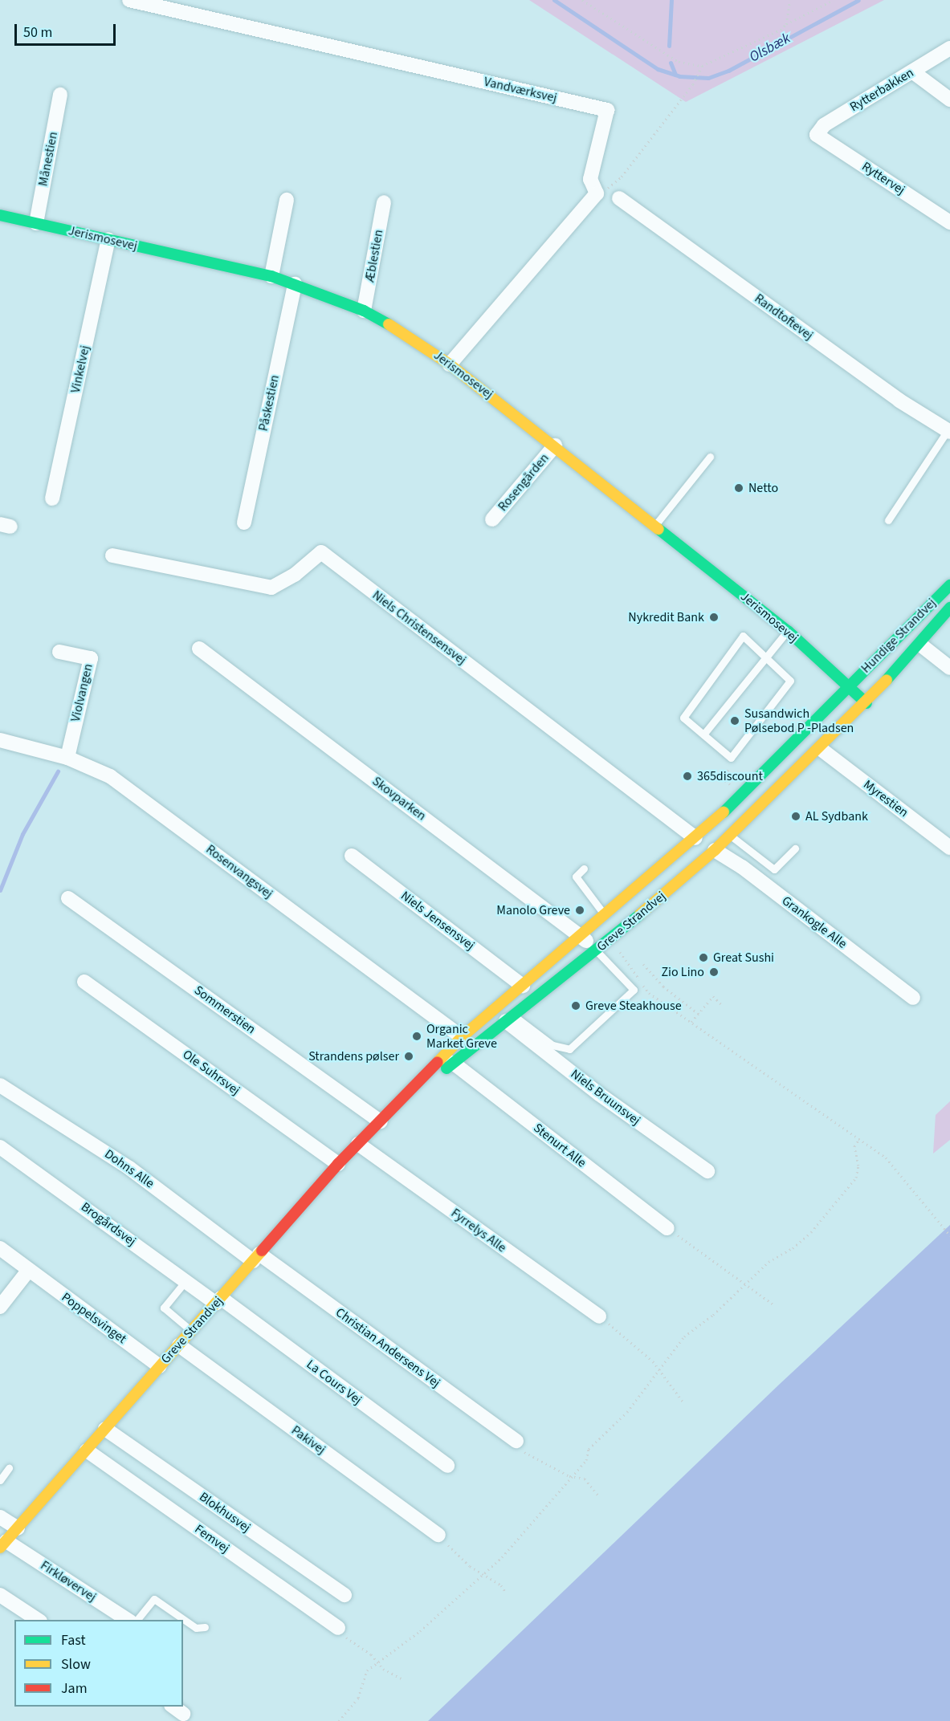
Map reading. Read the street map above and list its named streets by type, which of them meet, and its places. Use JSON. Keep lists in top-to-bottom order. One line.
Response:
{"streets":{"main road":["Jerismosevej","Hundige Strandvej","Greve Strandvej"],"street":["Vandværksvej","Rytterbakken","Månestien","Ryttervej","Æblestien","Randtoftevej","Vinkelvej","Påskestien","Rosengården","Niels Christensensvej","Violvangen","Skovparken","Myrestien","Rosenvangsvej","Niels Jensensvej","Grankogle Alle","Sommerstien","Ole Suhrsvej","Niels Bruunsvej","Stenurt Alle","Dohns Alle","Brogårdsvej","Fyrrelys Alle","Poppelsvinget","Christian Andersens Vej","La Cours Vej","Pakivej","Blokhusvej","Femvej","Firkløvervej"]},"crossings":[["Rytterbakken","Ryttervej"],["Månestien","Jerismosevej"],["Jerismosevej","Æblestien"],["Jerismosevej","Vinkelvej"],["Jerismosevej","Påskestien"],["Jerismosevej","Rosengården"],["Jerismosevej","Hundige Strandvej"],["Jerismosevej","Greve Strandvej"],["Niels Christensensvej","Greve Strandvej"],["Hundige Strandvej","Greve Strandvej"],["Violvangen","Rosenvangsvej"],["Skovparken","Greve Strandvej"],["Myrestien","Greve Strandvej"],["Rosenvangsvej","Greve Strandvej"],["Niels Jensensvej","Greve Strandvej"],["Greve Strandvej","Grankogle Alle"],["Greve Strandvej","Sommerstien"],["Greve Strandvej","Ole Suhrsvej"],["Greve Strandvej","Niels Bruunsvej"],["Greve Strandvej","Stenurt Alle"],["Greve Strandvej","Dohns Alle"],["Greve Strandvej","Brogårdsvej"],["Greve Strandvej","Fyrrelys Alle"],["Greve Strandvej","Poppelsvinget"],["Greve Strandvej","Christian Andersens Vej"],["Greve Strandvej","La Cours Vej"],["Greve Strandvej","Pakivej"],["Greve Strandvej","Blokhusvej"],["Greve Strandvej","Femvej"],["Greve Strandvej","Firkløvervej"],["Dohns Alle","Christian Andersens Vej"],["Brogårdsvej","La Cours Vej"]],"water":["Olsbæk"],"places":["Netto","Nykredit Bank","Susandwich Pølsebod P -Pladsen","365discount","AL Sydbank","Manolo Greve","Great Sushi","Zio Lino","Greve Steakhouse","Organic Market Greve","Strandens pølser"],"legend":["Fast","Slow","Jam"],"scale_bar":"50 m"}
